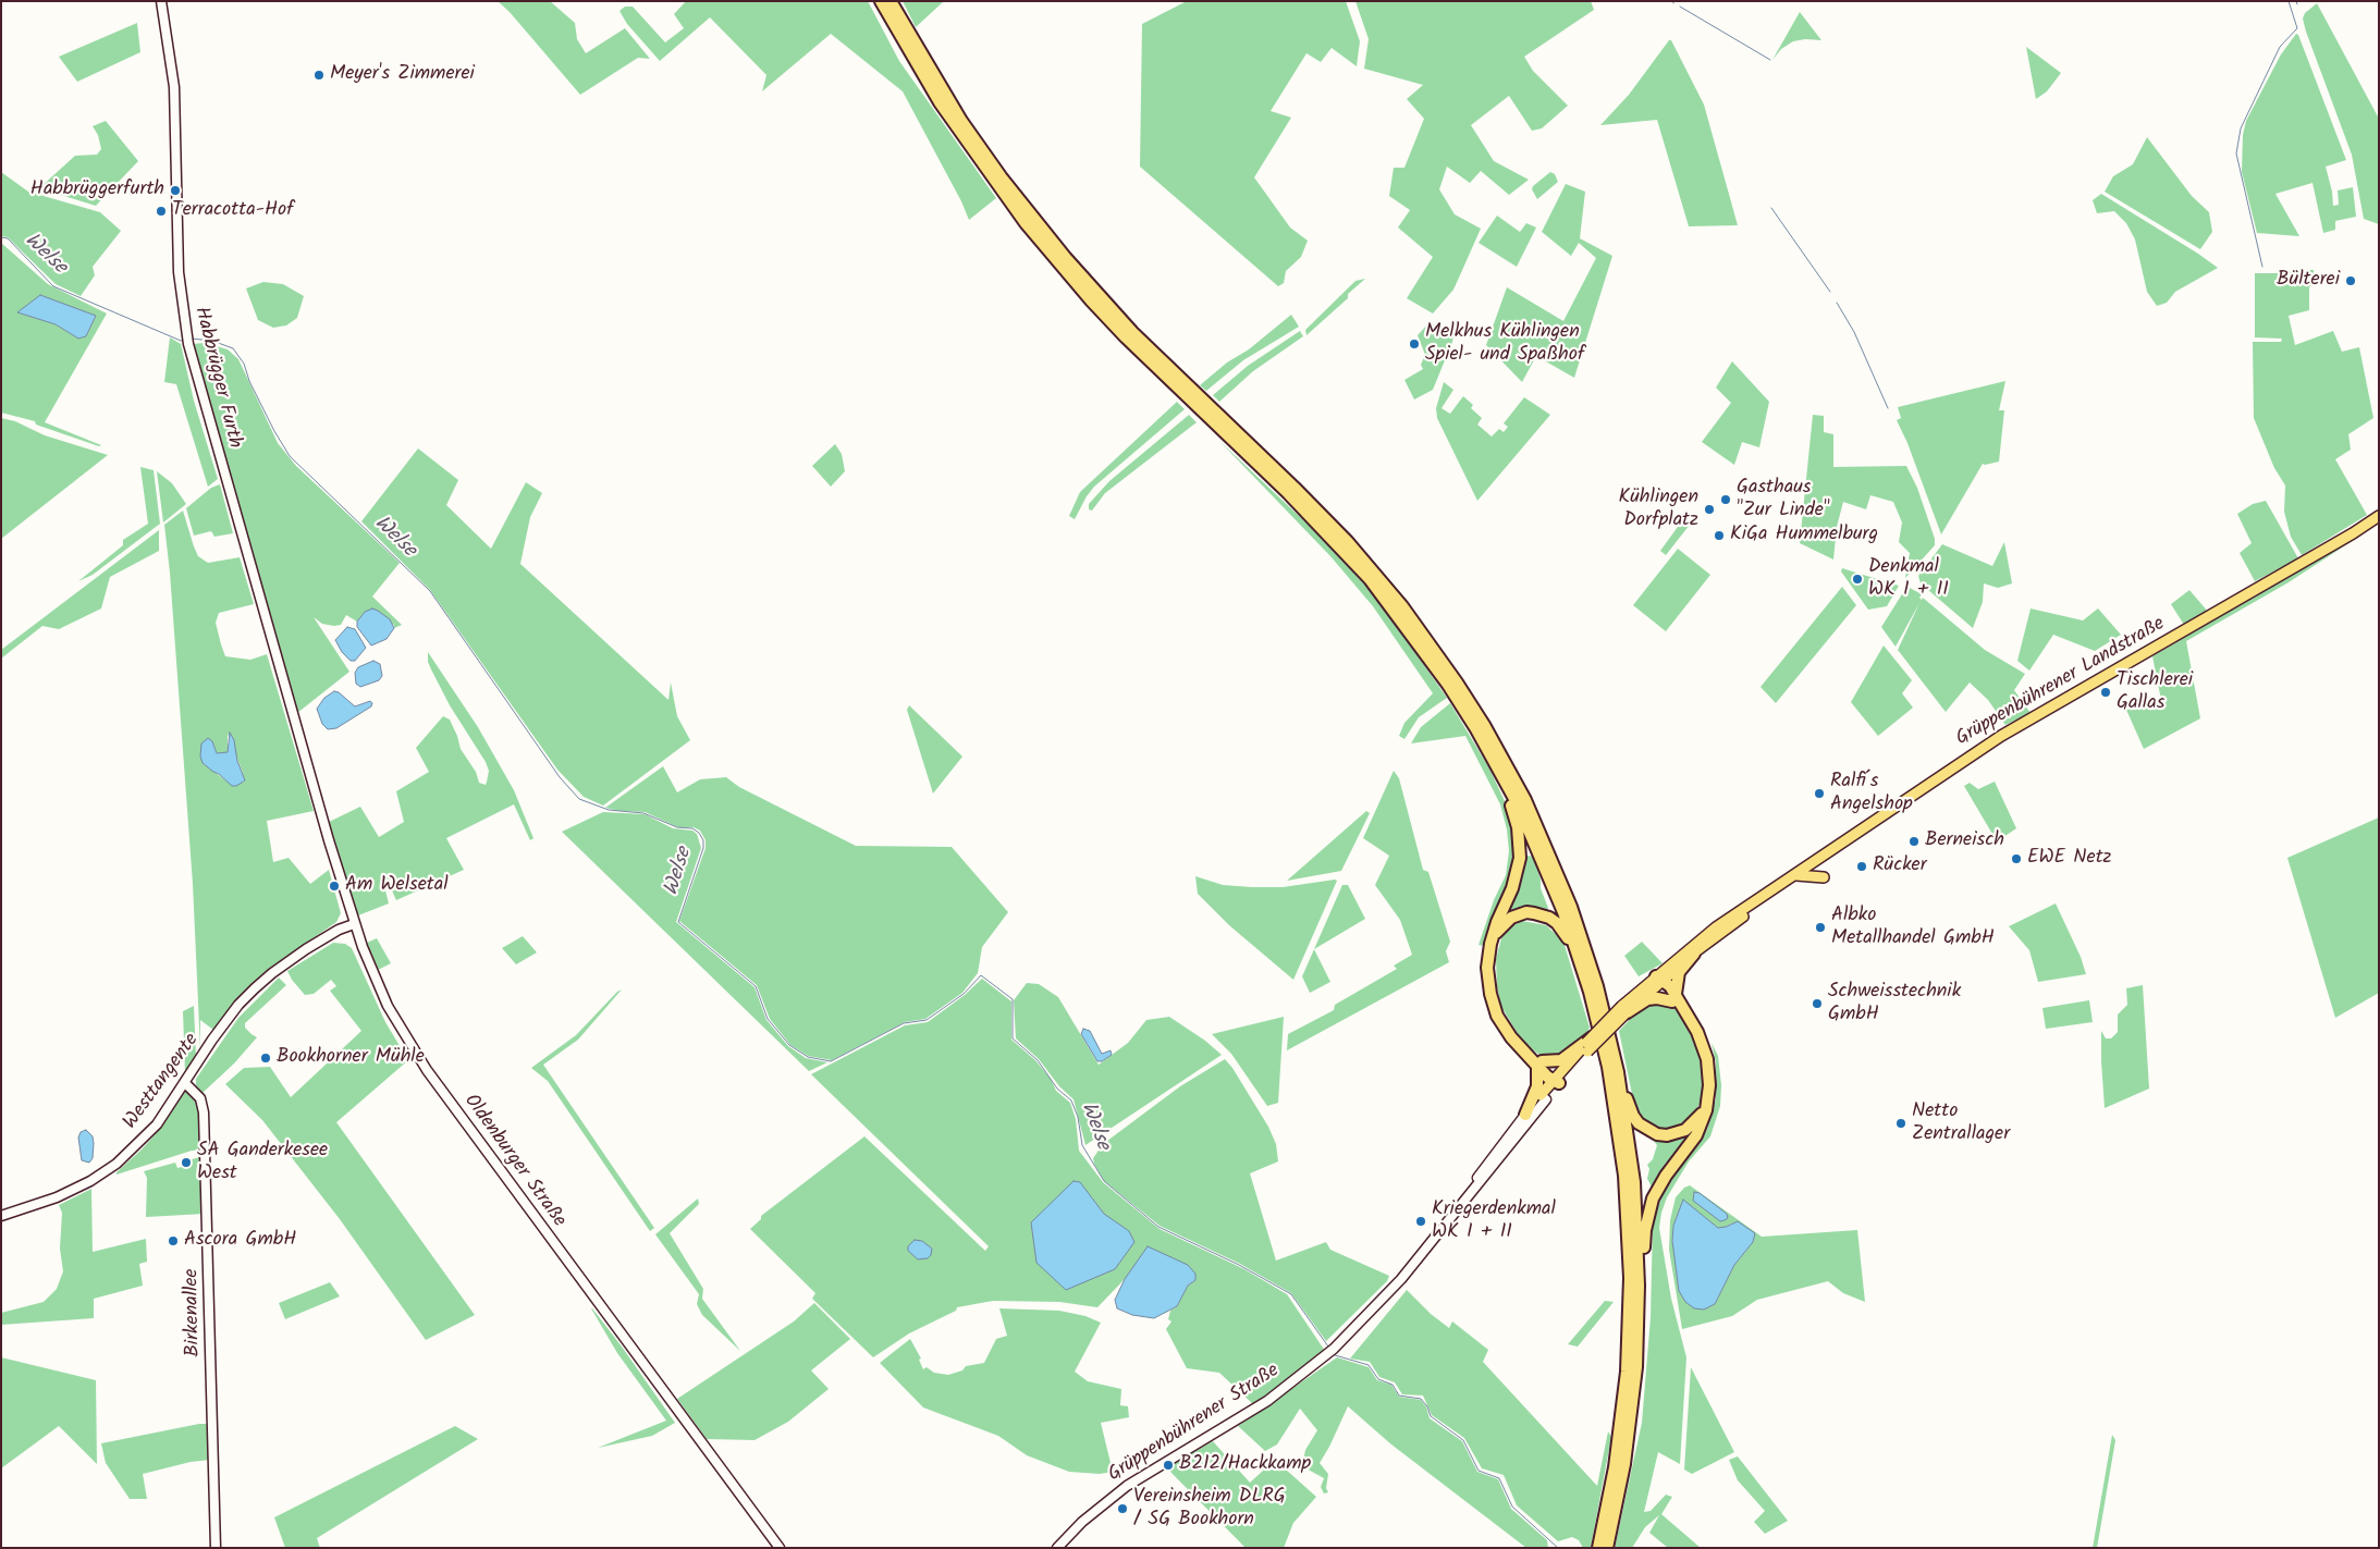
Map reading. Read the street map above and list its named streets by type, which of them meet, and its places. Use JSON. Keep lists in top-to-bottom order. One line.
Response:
{"streets":{"main road":["Grüppenbührener Landstraße"],"street":["Habbrügger Furth","Westtangente","Oldenburger Straße","Birkenallee","Grüppenbührener Straße"]},"crossings":[["Habbrügger Furth","Oldenburger Straße"],["Grüppenbührener Landstraße","Grüppenbührener Straße"],["Westtangente","Oldenburger Straße"],["Westtangente","Birkenallee"]],"water":["Welse"],"places":["Meyer's Zimmerei","Habbrüggerfurth","Terracotta-Hof","Bülterei","Melkhus Kühlingen Spiel- und Spaßhof","Gasthaus \"Zur Linde\"","Kühlingen Dorfplatz","KiGa Hummelburg","Denkmal WK I + II","Tischlerei Gallas","Ralfi´s Angelshop","Berneisch","EWE Netz","Rücker","Am Welsetal","Albko Metallhandel GmbH","Schweisstechnik GmbH","Bookhorner Mühle","Netto Zentrallager","SA Ganderkesee West","Kriegerdenkmal WK I + II","Ascora GmbH","B212/Hackkamp","Vereinsheim DLRG / SG Bookhorn"]}
